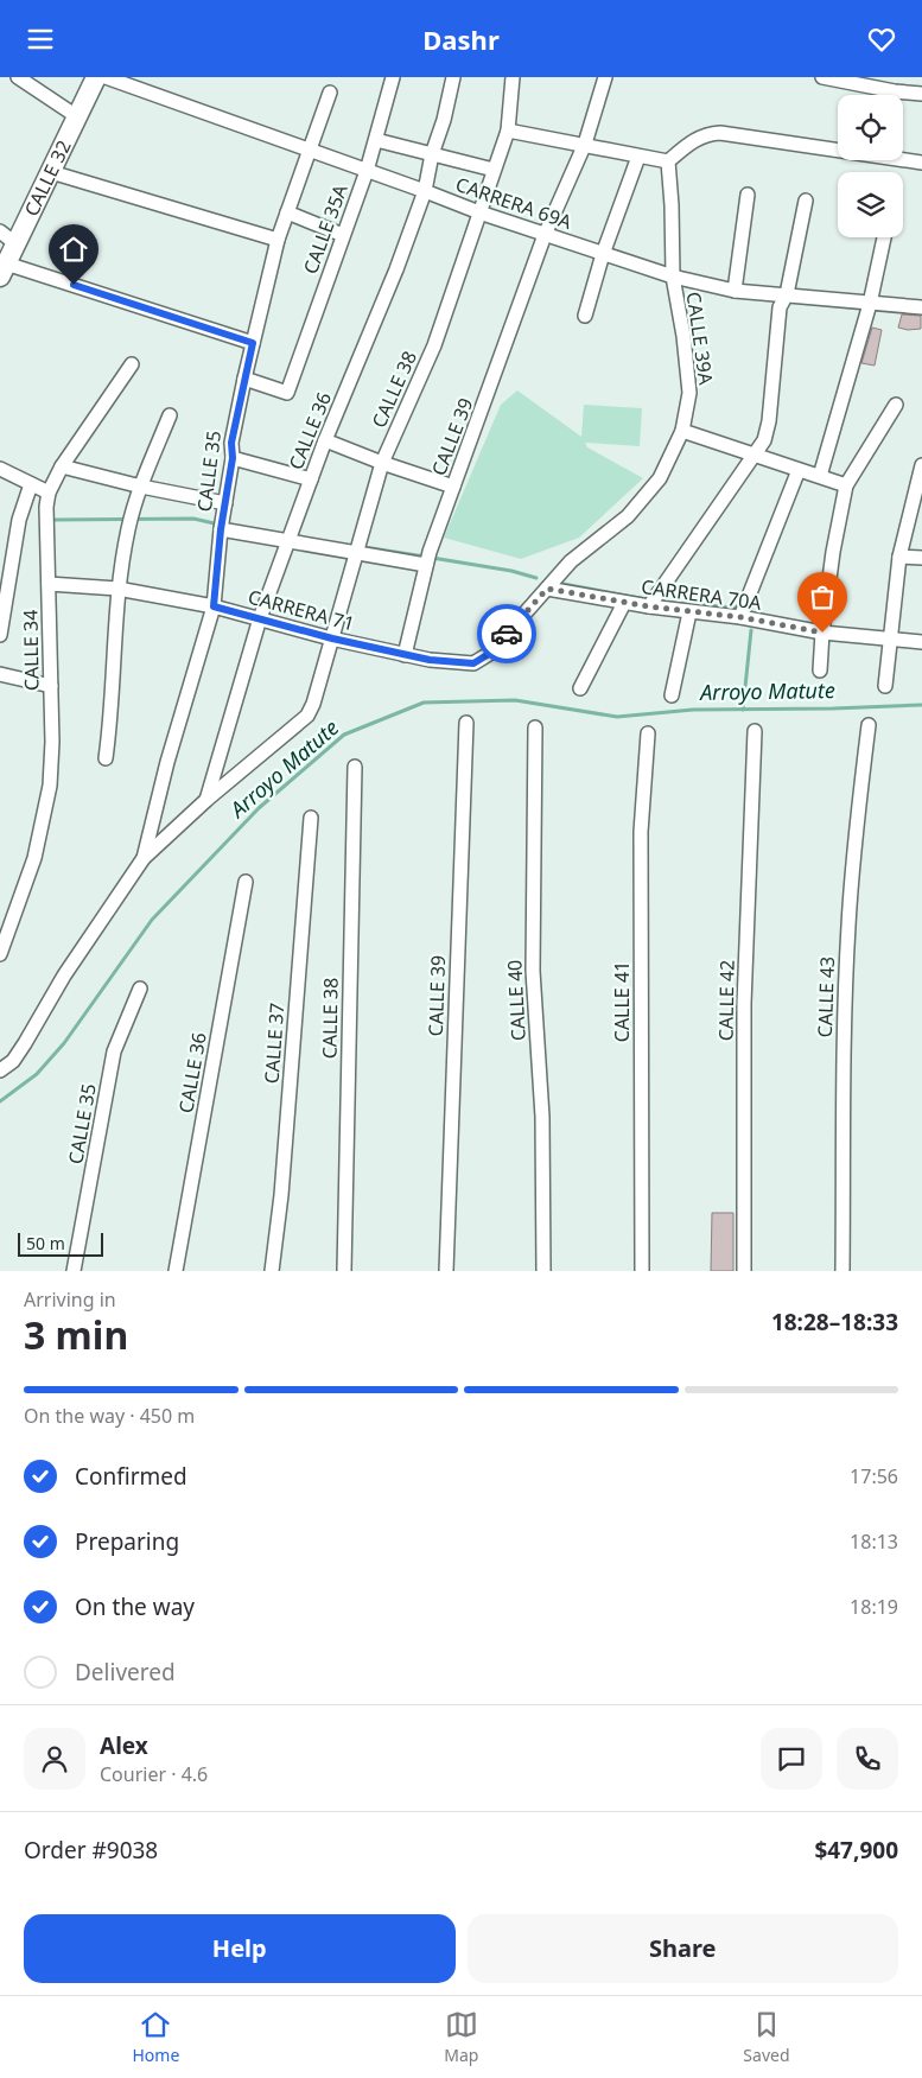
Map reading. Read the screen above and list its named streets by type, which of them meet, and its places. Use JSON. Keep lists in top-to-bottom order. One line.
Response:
{"streets":{"street":["CALLE 32","CARRERA 69A","CALLE 35A","CALLE 39A","CALLE 38","CALLE 36","CALLE 39","CALLE 35","CARRERA 70A","CARRERA 71","CALLE 34","CALLE 43","CALLE 40","CALLE 42","CALLE 41","CALLE 37"]},"crossings":[["CARRERA 69A","CALLE 35A"],["CARRERA 69A","CALLE 39A"],["CARRERA 69A","CALLE 38"],["CARRERA 69A","CALLE 36"],["CARRERA 69A","CALLE 39"],["CARRERA 69A","CALLE 35"],["CALLE 35A","CALLE 35"],["CALLE 39A","CARRERA 70A"],["CALLE 39A","CARRERA 71"],["CALLE 38","CALLE 36"],["CALLE 38","CARRERA 71"],["CALLE 36","CARRERA 71"],["CALLE 39","CARRERA 71"],["CALLE 35","CARRERA 71"],["CARRERA 71","CALLE 34"]],"water":["Arroyo Matute"],"scale_bar":"50 m","page":{"header":"Dashr","scale":"50 m","heading":["3 min","Arriving in","18:28–18:33"],"panel":["Alex","Courier · 4.6","Order #9038","$47,900"],"bar":"On the way · 450 m","list":[["Confirmed","17:56"],["Preparing","18:13"],["On the way","18:19"],"Delivered"],"buttons":["Help","Share"],"tabs":["Home","Map","Saved"]}}
